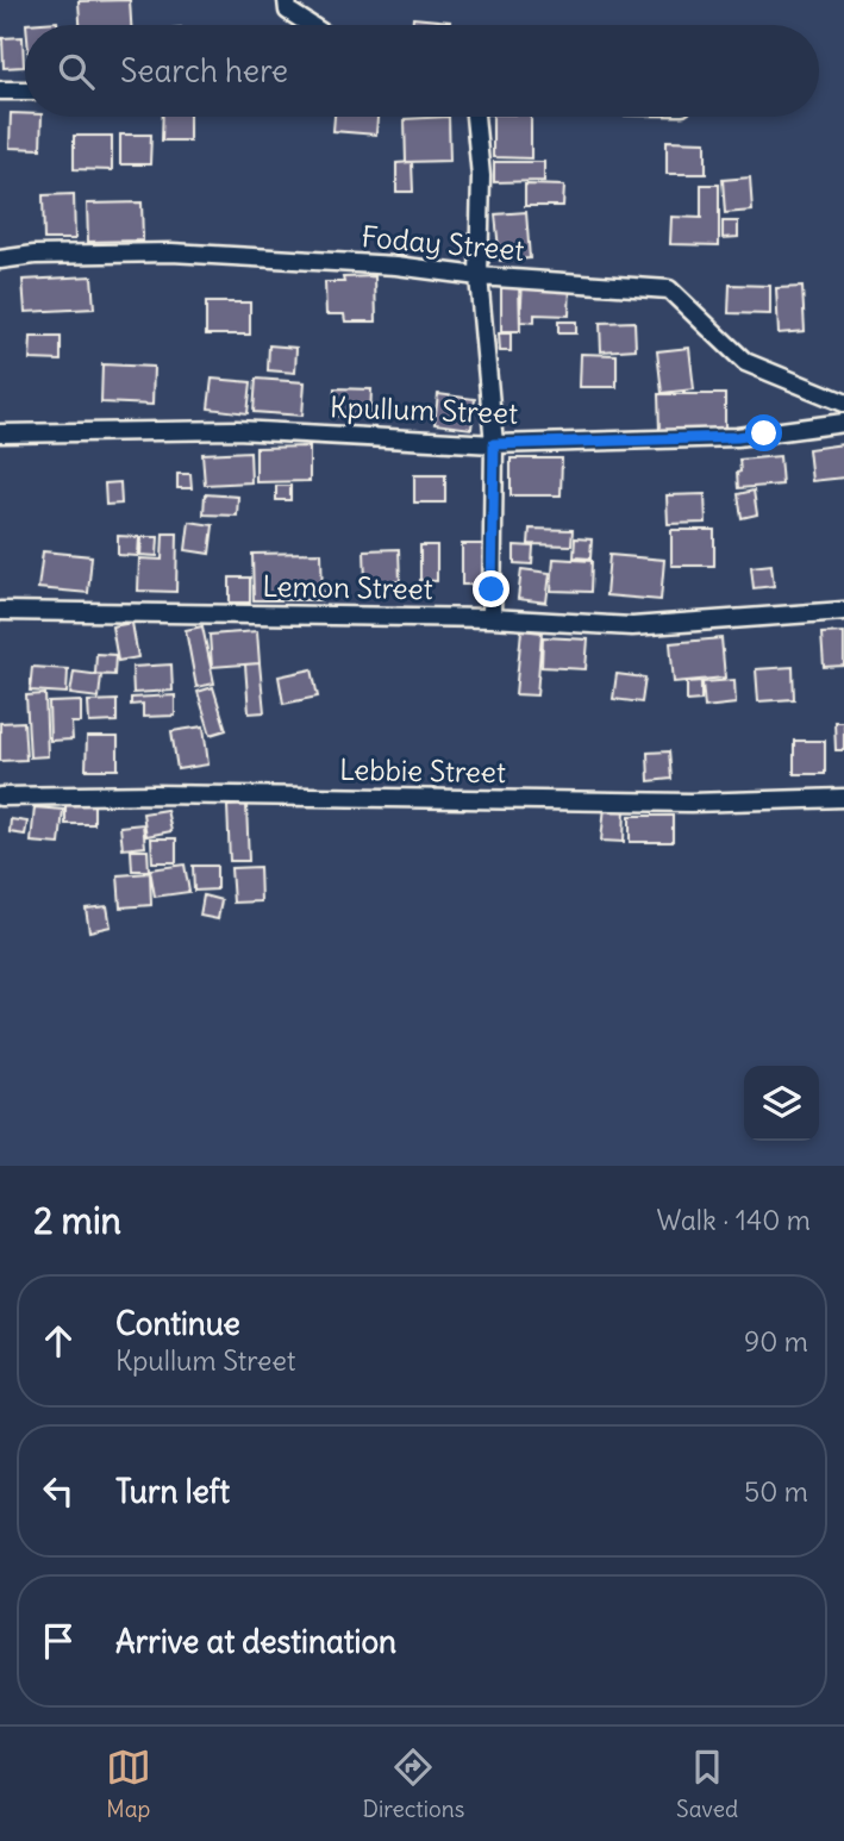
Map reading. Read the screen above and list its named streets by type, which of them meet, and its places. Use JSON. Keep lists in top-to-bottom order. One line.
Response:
{"streets":{"street":["Foday Street","Kpullum Street","Lemon Street","Lebbie Street"]},"page":{"search":"Search here","heading":["2 min","Walk · 140 m"],"list":[["Continue","Kpullum Street","90 m"],["Turn left","50 m"],"Arrive at destination"],"nav":["Map","Directions","Saved"]}}
